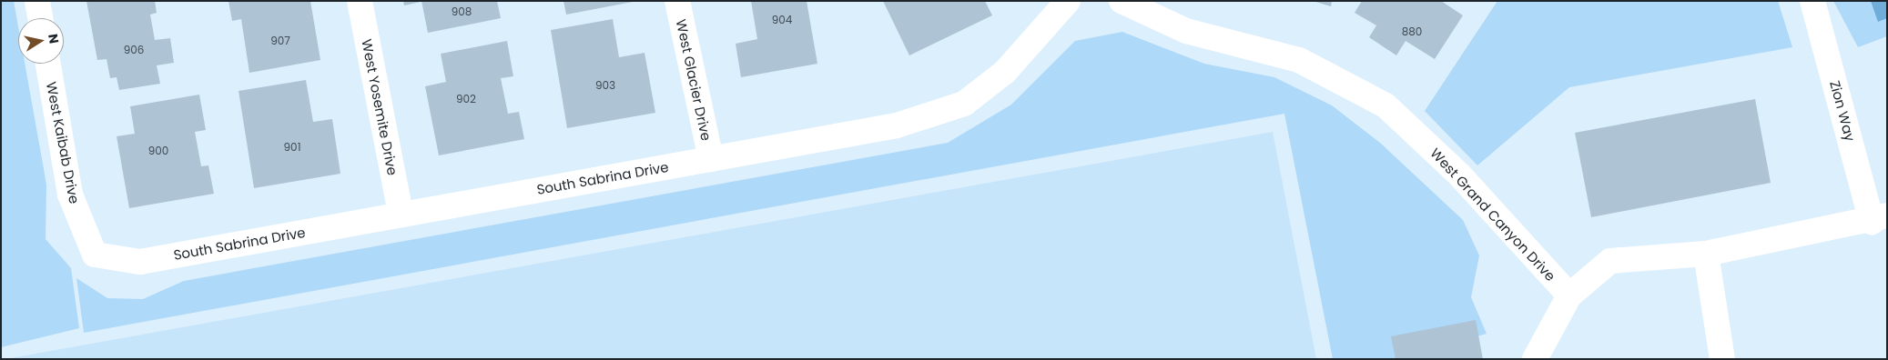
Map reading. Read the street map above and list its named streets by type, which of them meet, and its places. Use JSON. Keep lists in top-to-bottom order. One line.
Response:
{"streets":{"street":["West Glacier Drive","West Yosemite Drive","Zion Way","West Kaibab Drive","South Sabrina Drive","West Grand Canyon Drive"]},"crossings":[["West Glacier Drive","South Sabrina Drive"],["West Yosemite Drive","South Sabrina Drive"],["West Kaibab Drive","South Sabrina Drive"]],"house_numbers":["908","904","880","907","906","903","902","901","900"],"north":"right"}
